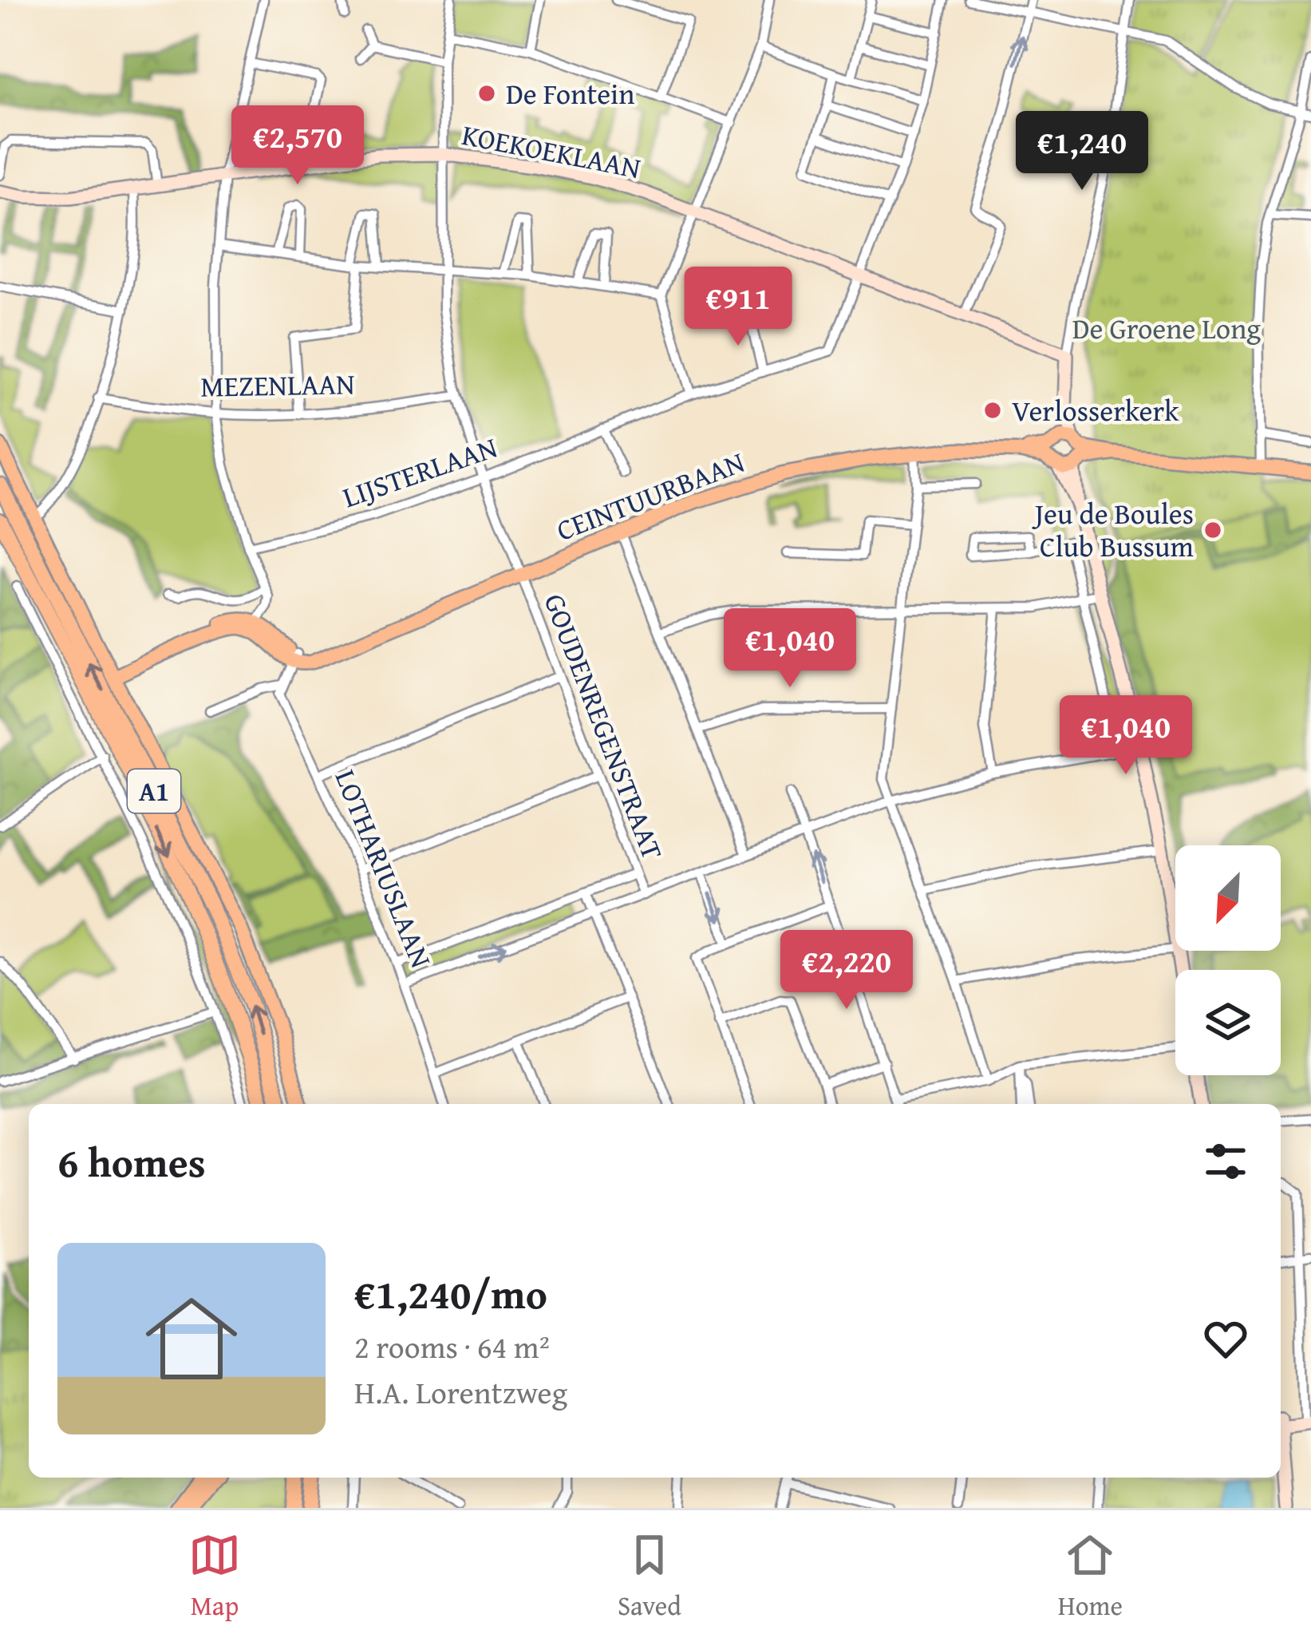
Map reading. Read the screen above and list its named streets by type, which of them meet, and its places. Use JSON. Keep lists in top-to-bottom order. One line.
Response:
{"streets":{"highway":["A1"],"main road":["CEINTUURBAAN"],"street":["KOEKOEKLAAN","MEZENLAAN","LIJSTERLAAN","GOUDENREGENSTRAAT","LOTHARIUSLAAN"]},"crossings":[["KOEKOEKLAAN","LIJSTERLAAN"],["KOEKOEKLAAN","GOUDENREGENSTRAAT"],["MEZENLAAN","GOUDENREGENSTRAAT"],["LIJSTERLAAN","GOUDENREGENSTRAAT"],["CEINTUURBAAN","GOUDENREGENSTRAAT"]],"parks":["De Groene Long"],"places":["De Fontein","Verlosserkerk","Jeu de Boules Club Bussum"],"north":"bottom left","page":{"price":["€2,570","€1,240","€911","€1,040","€1,040","€2,220"],"heading":"6 homes","list":[{"name":"€1,240/mo","note":"2 rooms · 64 m² · H.A. Lorentzweg"}],"tabs":["Map","Saved","Home"]}}
